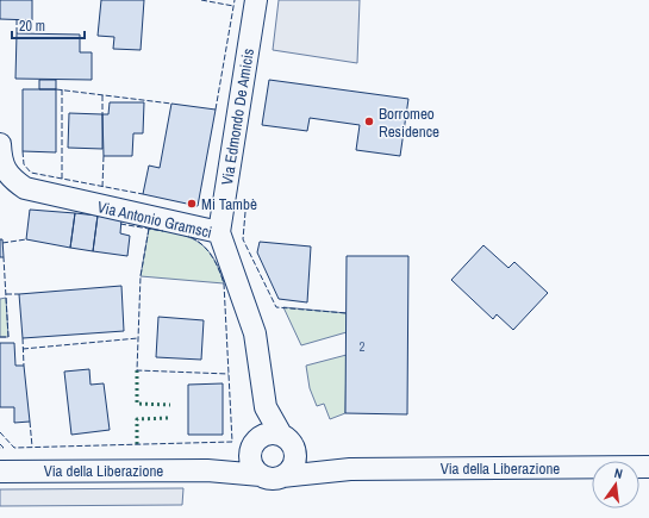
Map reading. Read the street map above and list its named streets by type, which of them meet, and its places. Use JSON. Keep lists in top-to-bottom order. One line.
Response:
{"streets":{"street":["Via Edmondo De Amicis","Via Antonio Gramsci","Via della Liberazione"]},"crossings":[["Via Edmondo De Amicis","Via Antonio Gramsci"],["Via Antonio Gramsci","Via della Liberazione"]],"places":["Borromeo Residence","Mi Tambè"],"house_numbers":["2"],"scale_bar":"20 m","north":"top"}
